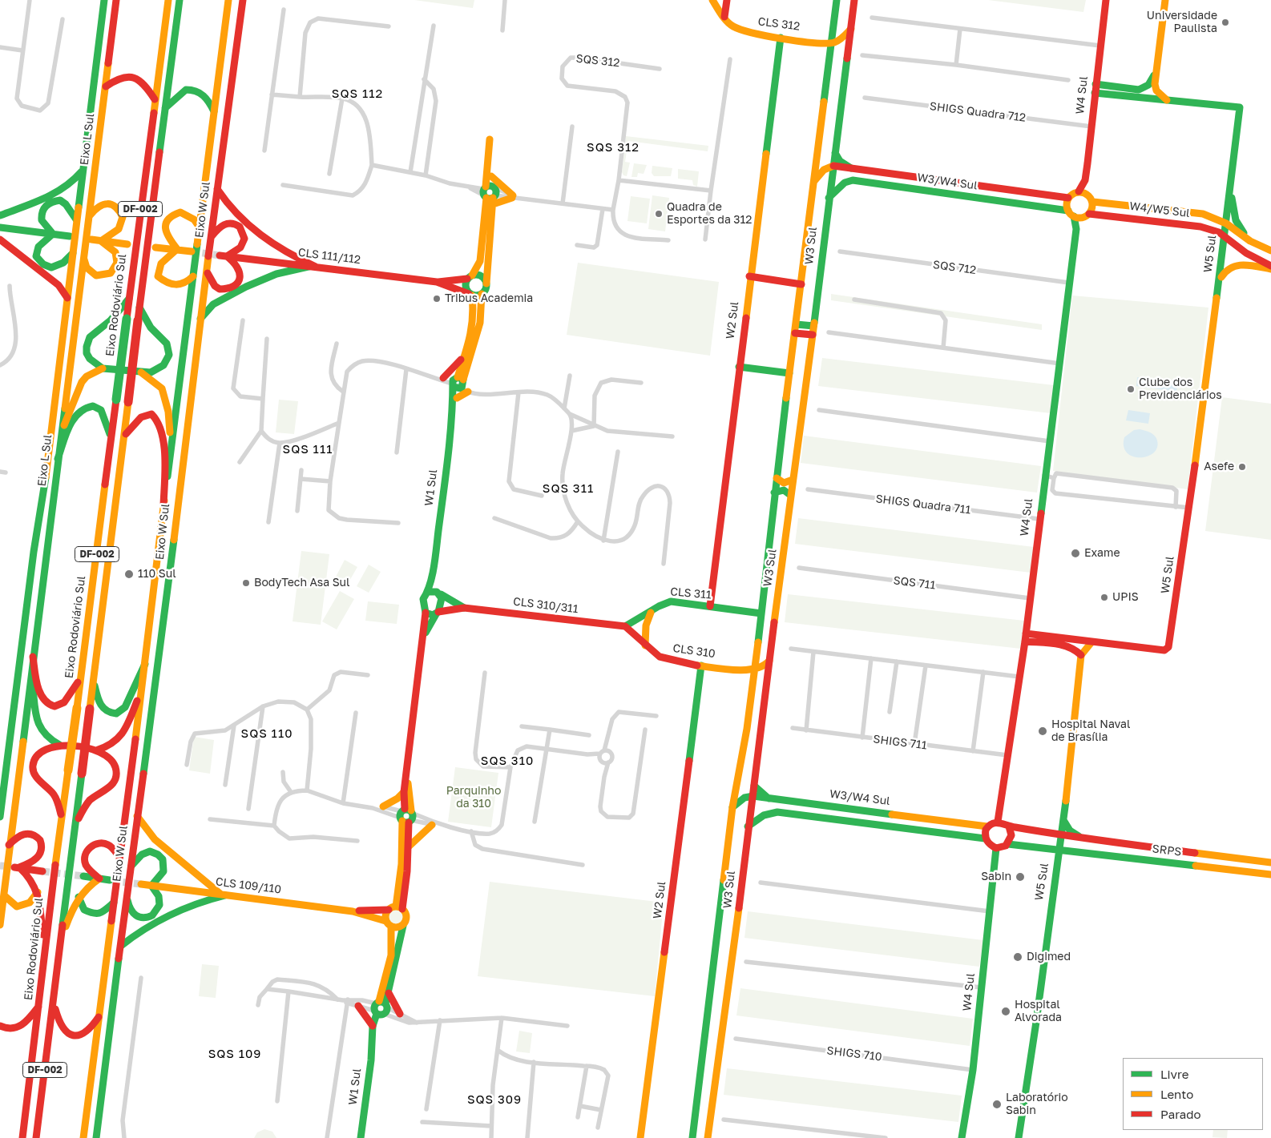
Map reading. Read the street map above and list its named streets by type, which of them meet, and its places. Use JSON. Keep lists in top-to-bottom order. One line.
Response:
{"streets":{"main road":["CLS 312","W4 Sul","Eixo L Sul","W3/W4 Sul","DF-002","Eixo W Sul","W4/W5 Sul","W3 Sul","W5 Sul","CLS 111/112","Eixo Rodoviário Sul","W2 Sul","W1 Sul","CLS 311","CLS 310/311","CLS 310","SRPS","CLS 109/110"],"street":["SQS 312","SHIGS Quadra 712","SQS 712","SHIGS Quadra 711","SQS 711","SHIGS 711","SHIGS 710"]},"crossings":[["CLS 312","W3 Sul"],["CLS 312","W2 Sul"],["W4 Sul","SHIGS Quadra 712"],["W4 Sul","W3/W4 Sul"],["W4 Sul","W4/W5 Sul"],["W4 Sul","SQS 712"],["W4 Sul","SHIGS Quadra 711"],["W4 Sul","SQS 711"],["W4 Sul","SHIGS 711"],["W4 Sul","SHIGS 710"],["W3/W4 Sul","W4/W5 Sul"],["W3/W4 Sul","W3 Sul"],["W4/W5 Sul","W5 Sul"],["W3 Sul","CLS 311"],["W3 Sul","CLS 310"],["W5 Sul","SRPS"],["CLS 111/112","W1 Sul"],["W2 Sul","CLS 311"],["W2 Sul","CLS 310"],["W1 Sul","CLS 310/311"],["W1 Sul","CLS 109/110"],["CLS 311","CLS 310/311"],["CLS 311","CLS 310"],["CLS 310/311","CLS 310"]],"districts":["SQS 112","SQS 312","SQS 111","SQS 311","SQS 110","SQS 310","SQS 109","SQS 309"],"parks":["Parquinho da 310"],"places":["Universidade Paulista","Quadra de Esportes da 312","Tribus Academia","Clube dos Previdenciários","Asefe","Exame","110 Sul","BodyTech Asa Sul","UPIS","Hospital Naval de Brasília","Sabin","Digimed","Hospital Alvorada","Laboratório Sabin"],"legend":["Livre","Lento","Parado"]}
